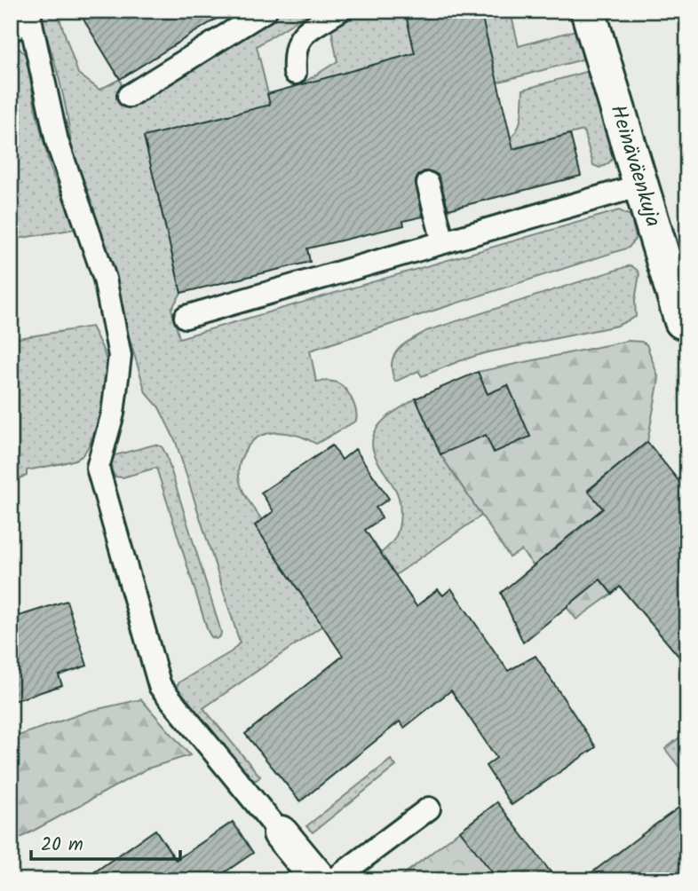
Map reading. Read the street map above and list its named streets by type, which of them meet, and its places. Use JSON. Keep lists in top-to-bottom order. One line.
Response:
{"streets":{"street":["Heinäväenkuja"]},"scale_bar":"20 m"}
